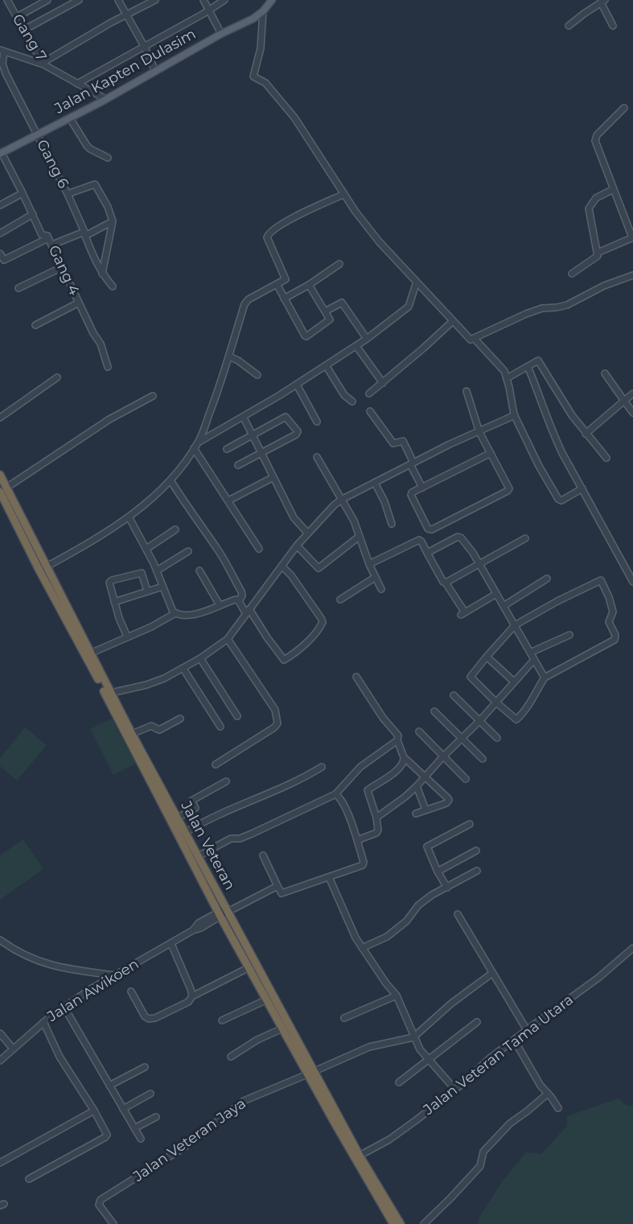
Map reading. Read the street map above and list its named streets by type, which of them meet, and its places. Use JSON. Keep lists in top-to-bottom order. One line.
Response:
{"streets":{"highway":["Jalan Veteran"],"main road":["Jalan Kapten Dulasim"],"street":["Gang 7","Gang 6","Gang 4","Jalan Awikoen","Jalan Veteran Tama Utara","Jalan Veteran Jaya"]},"crossings":[["Gang 7","Jalan Kapten Dulasim"],["Jalan Kapten Dulasim","Gang 6"],["Jalan Kapten Dulasim","Gang 4"],["Jalan Veteran","Jalan Awikoen"],["Jalan Veteran","Jalan Veteran Tama Utara"],["Jalan Veteran","Jalan Veteran Jaya"]]}
